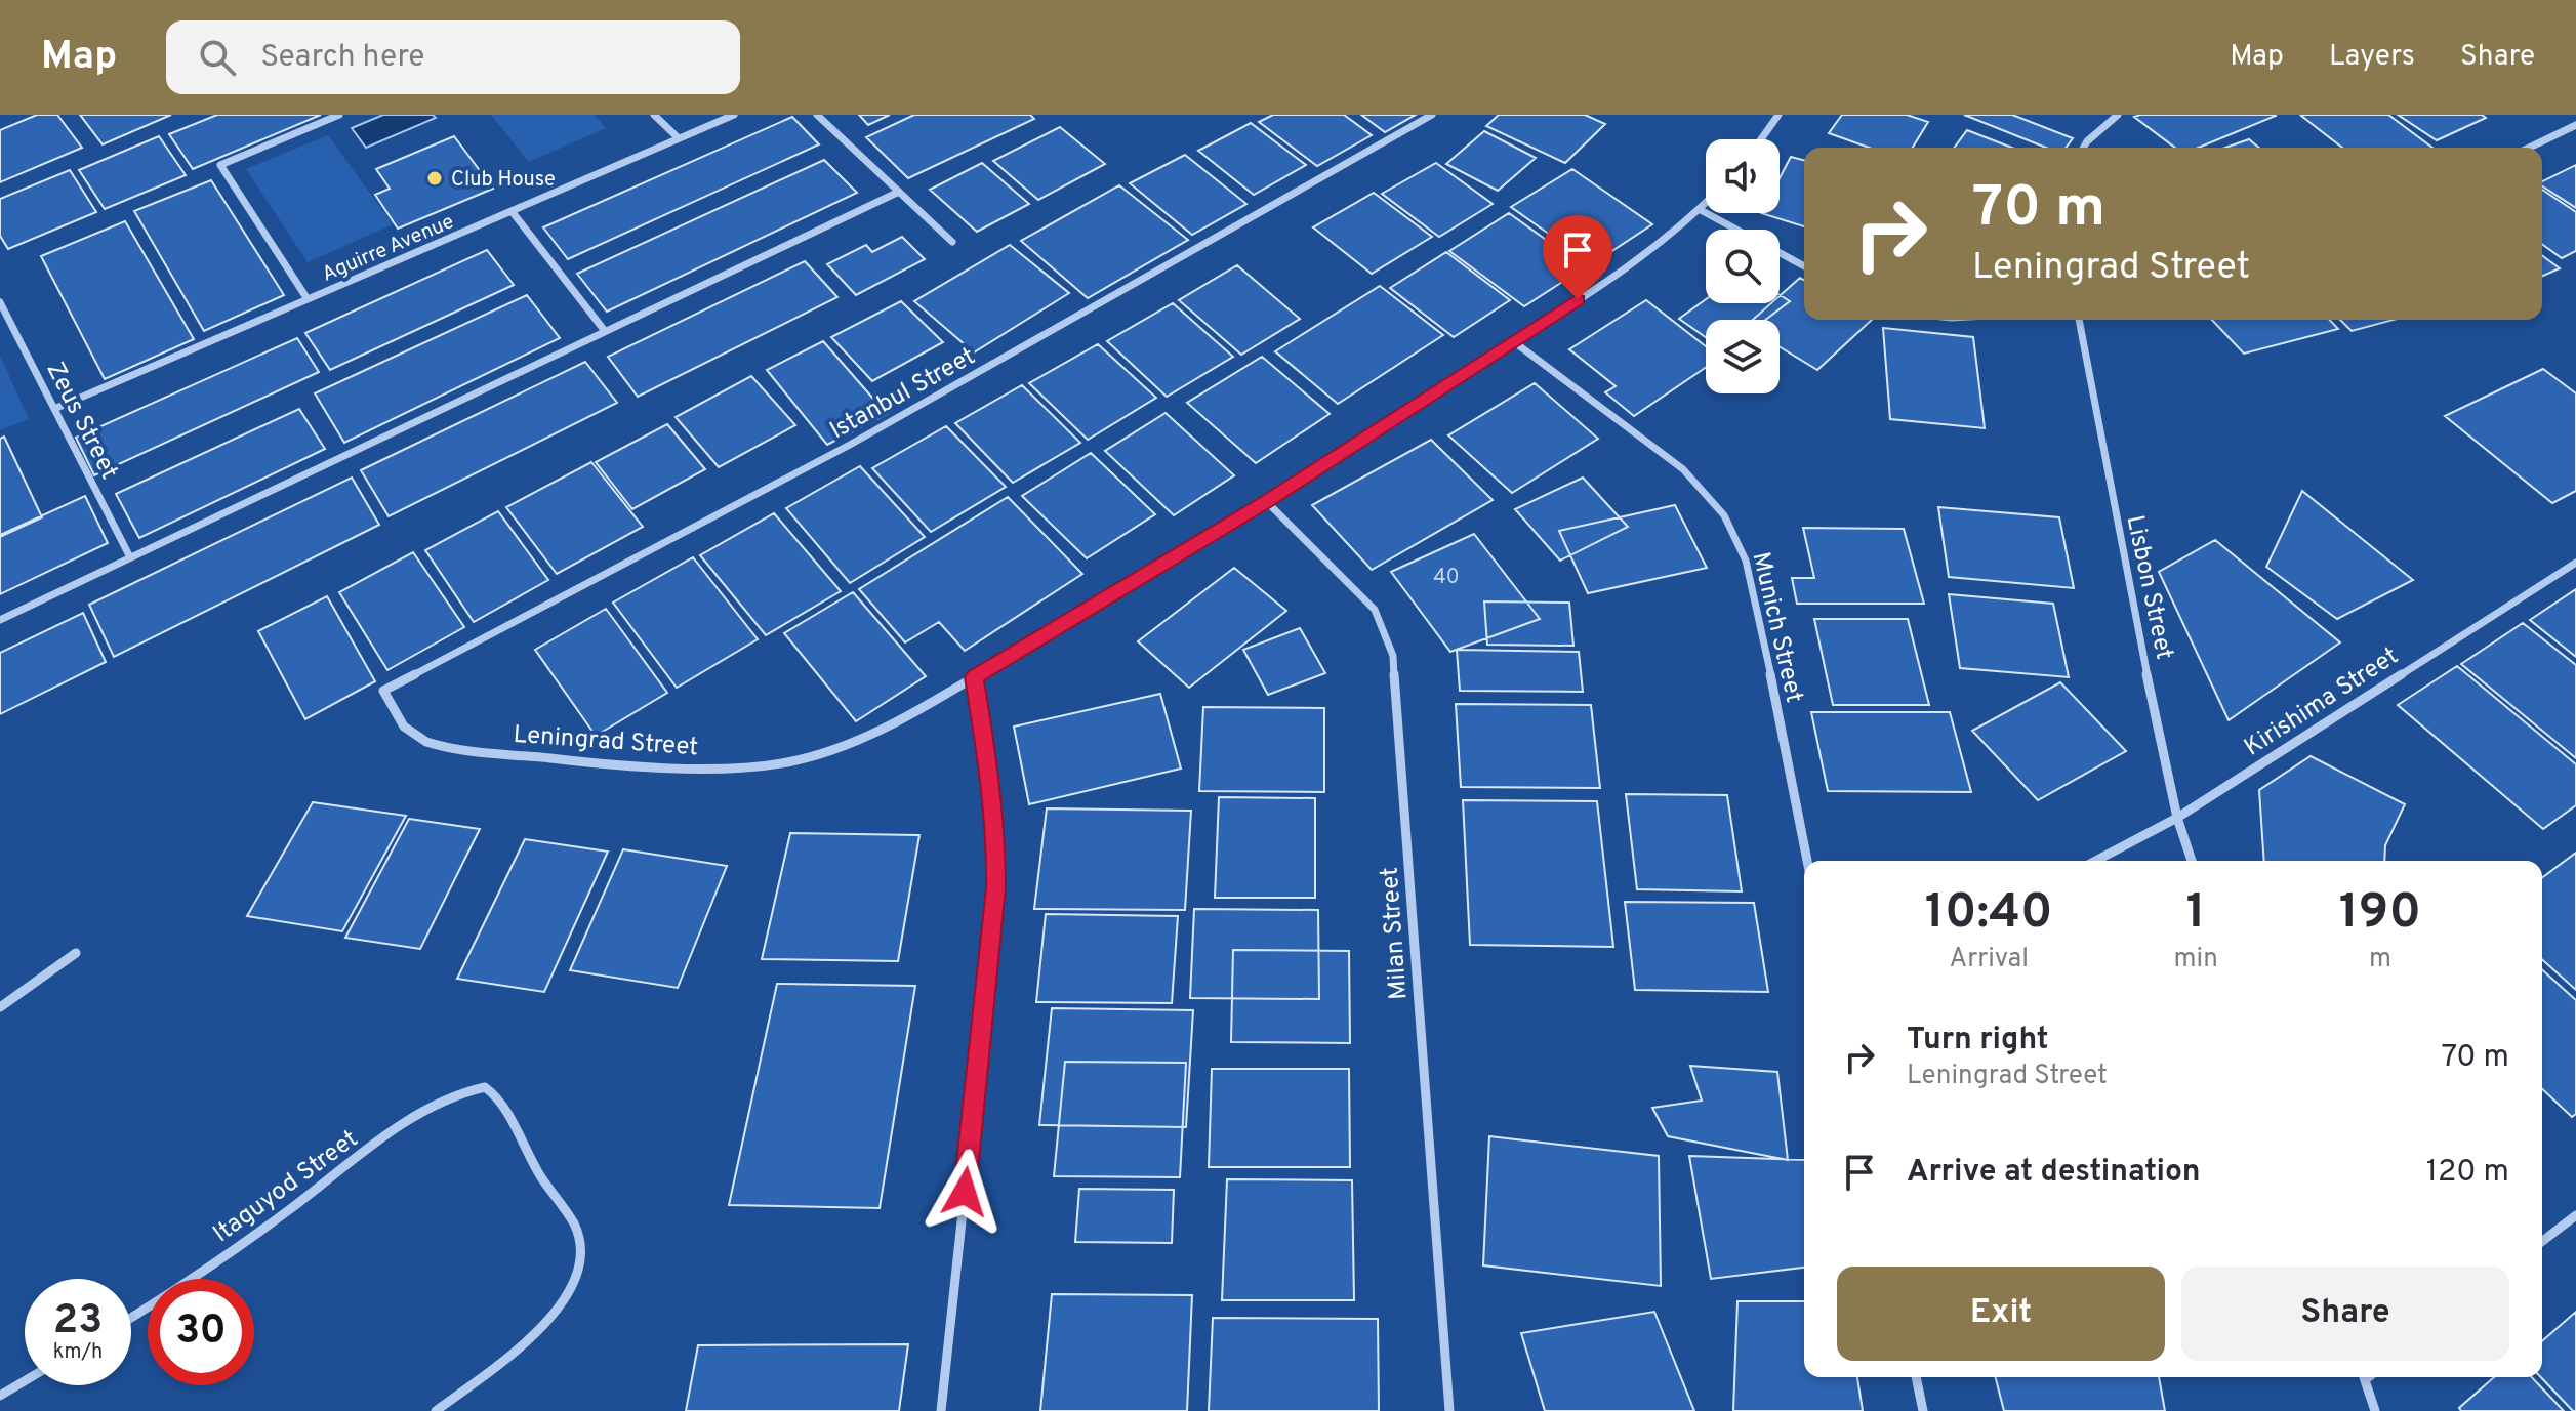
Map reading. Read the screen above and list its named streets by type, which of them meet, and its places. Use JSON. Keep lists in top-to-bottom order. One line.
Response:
{"streets":{"street":["Aguirre Avenue","Istanbul Street","Zeus Street","Lisbon Street","Munich Street","Kirishima Street","Leningrad Street","Milan Street","Itaguyod Street"]},"crossings":[["Aguirre Avenue","Zeus Street"],["Istanbul Street","Leningrad Street"],["Lisbon Street","Kirishima Street"],["Munich Street","Leningrad Street"],["Leningrad Street","Milan Street"]],"places":["Club House"],"house_numbers":["40"],"page":{"header":"Map","search":"Search here","nav":["Map","Layers","Share"],"turn":["70 m","Leningrad Street"],"eta":["10:40","Arrival","1","min","190","m"],"list":[{"name":"Turn right","note":"Leningrad Street","value":"70 m"},{"name":"Arrive at destination","value":"120 m"}],"buttons":["Exit","Share"],"speed":"23 km/h","limit":"30"}}
